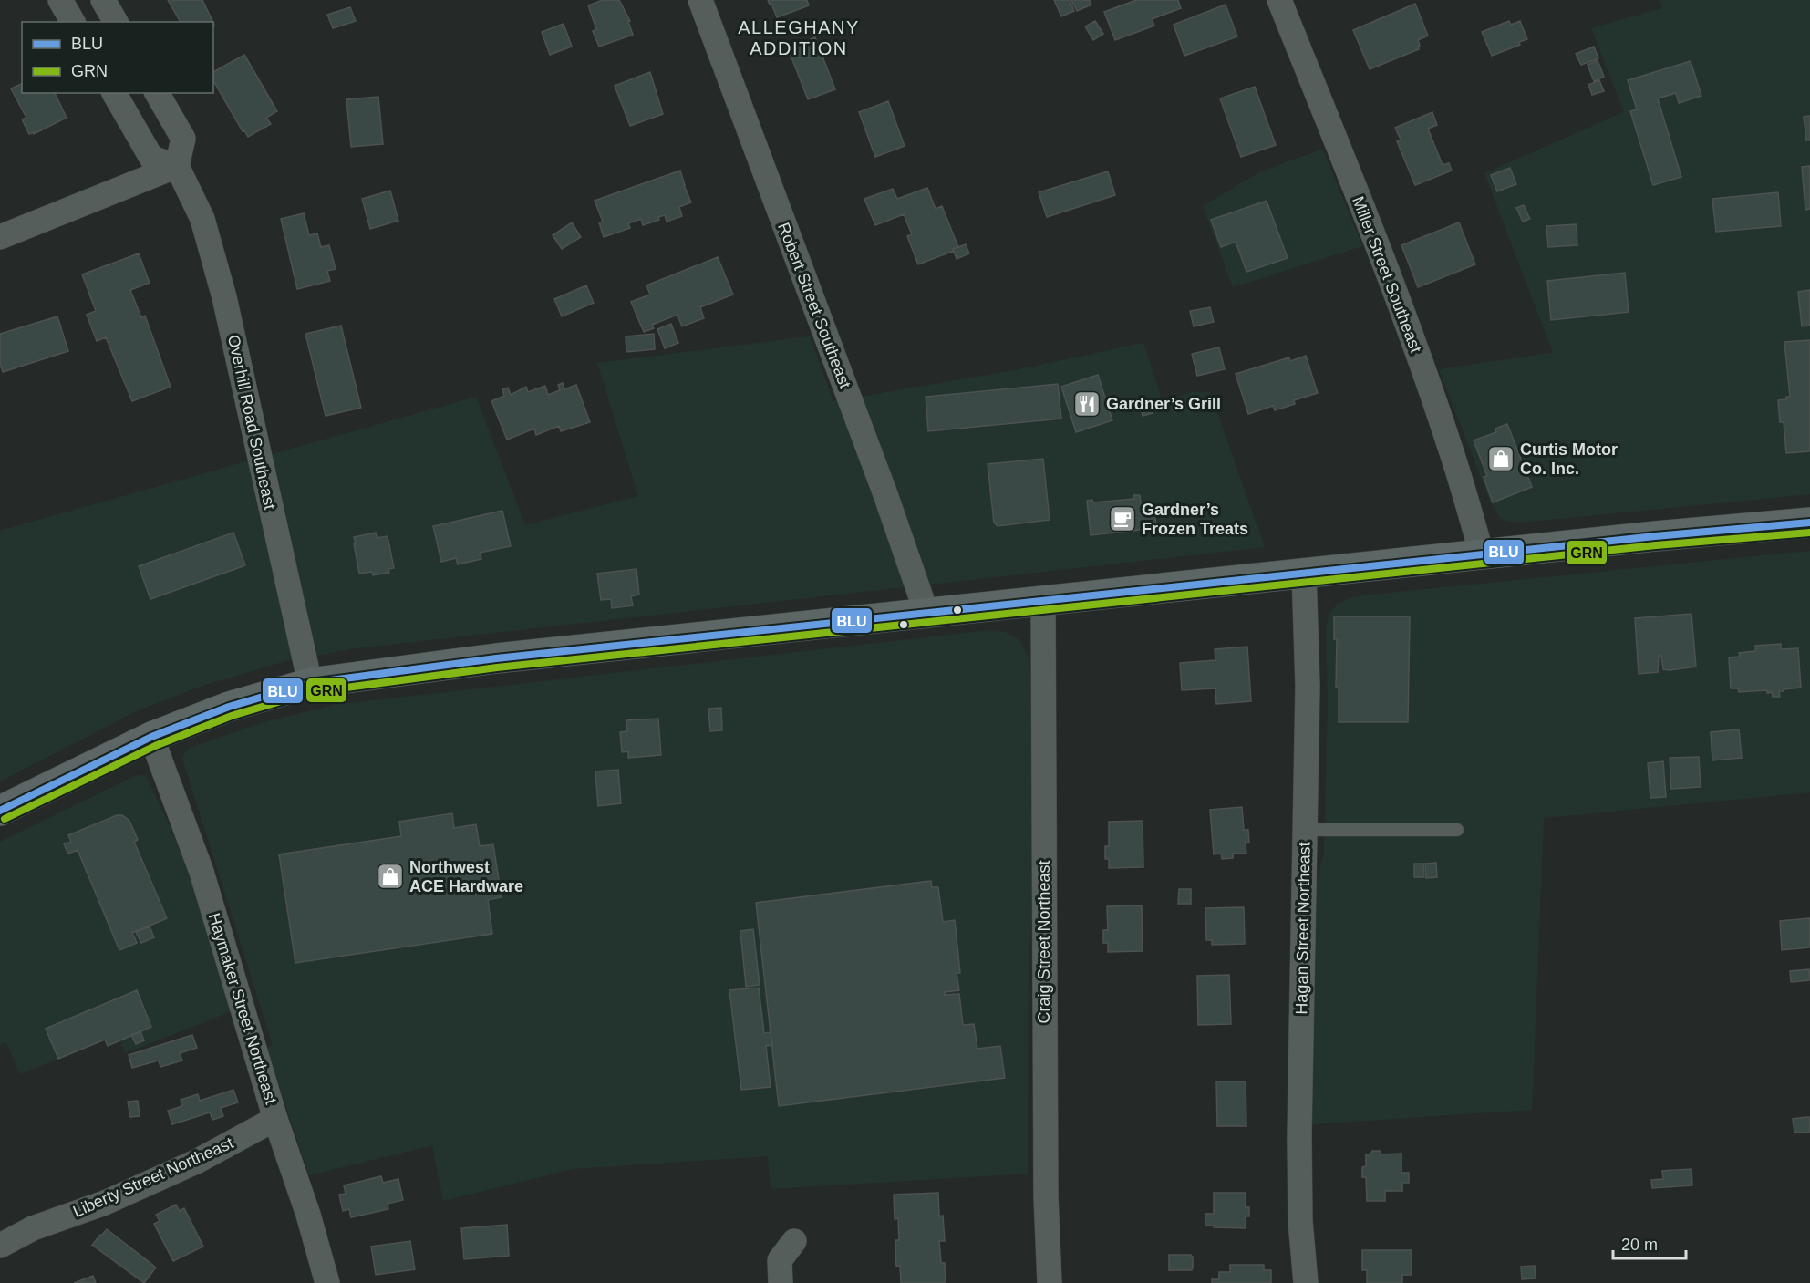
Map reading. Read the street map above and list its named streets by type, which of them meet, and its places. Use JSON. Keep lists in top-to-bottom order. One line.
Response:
{"streets":{"street":["Miller Street Southeast","Robert Street Southeast","Overhill Road Southeast","Hagan Street Northeast","Craig Street Northeast","Haymaker Street Northeast","Liberty Street Northeast"]},"crossings":[["Haymaker Street Northeast","Liberty Street Northeast"]],"districts":["ALLEGHANY ADDITION"],"places":{"restaurant":["Gardner’s Grill"],"shop":["Curtis Motor Co. Inc.","Northwest ACE Hardware"],"cafe":["Gardner’s Frozen Treats"]},"lines":["transit line BLU","transit line GRN"],"legend":["BLU","GRN"],"scale_bar":"20 m"}
